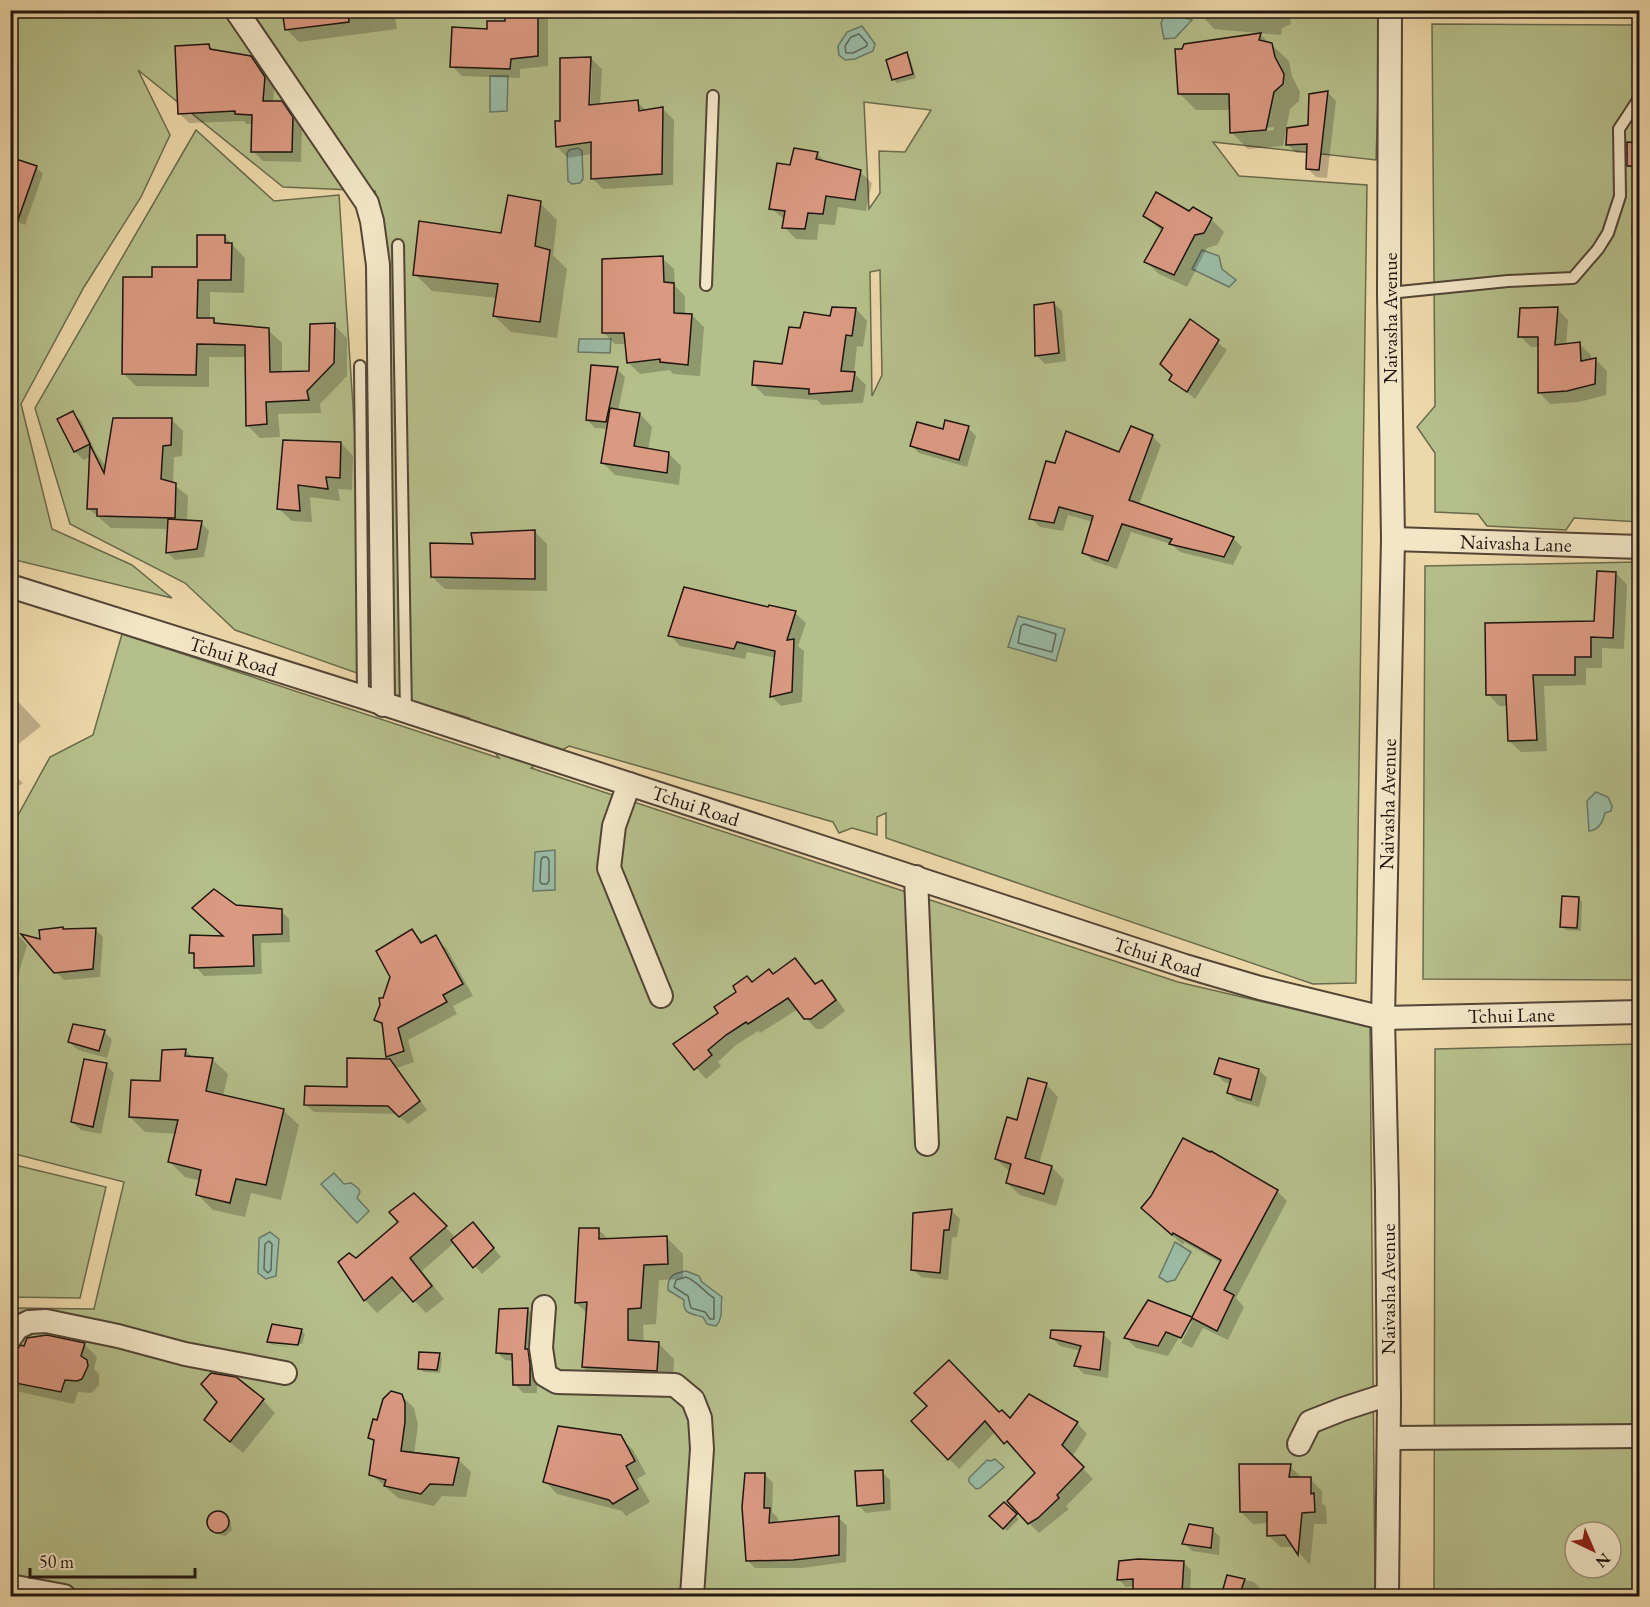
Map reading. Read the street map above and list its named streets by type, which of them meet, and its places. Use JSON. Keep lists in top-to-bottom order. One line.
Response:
{"streets":{"street":["Naivasha Avenue","Naivasha Lane","Tchui Road","Tchui Lane"]},"crossings":[["Naivasha Avenue","Naivasha Lane"],["Naivasha Avenue","Tchui Road"],["Naivasha Avenue","Tchui Lane"],["Tchui Road","Tchui Lane"]],"scale_bar":"50 m","north":"bottom right"}
